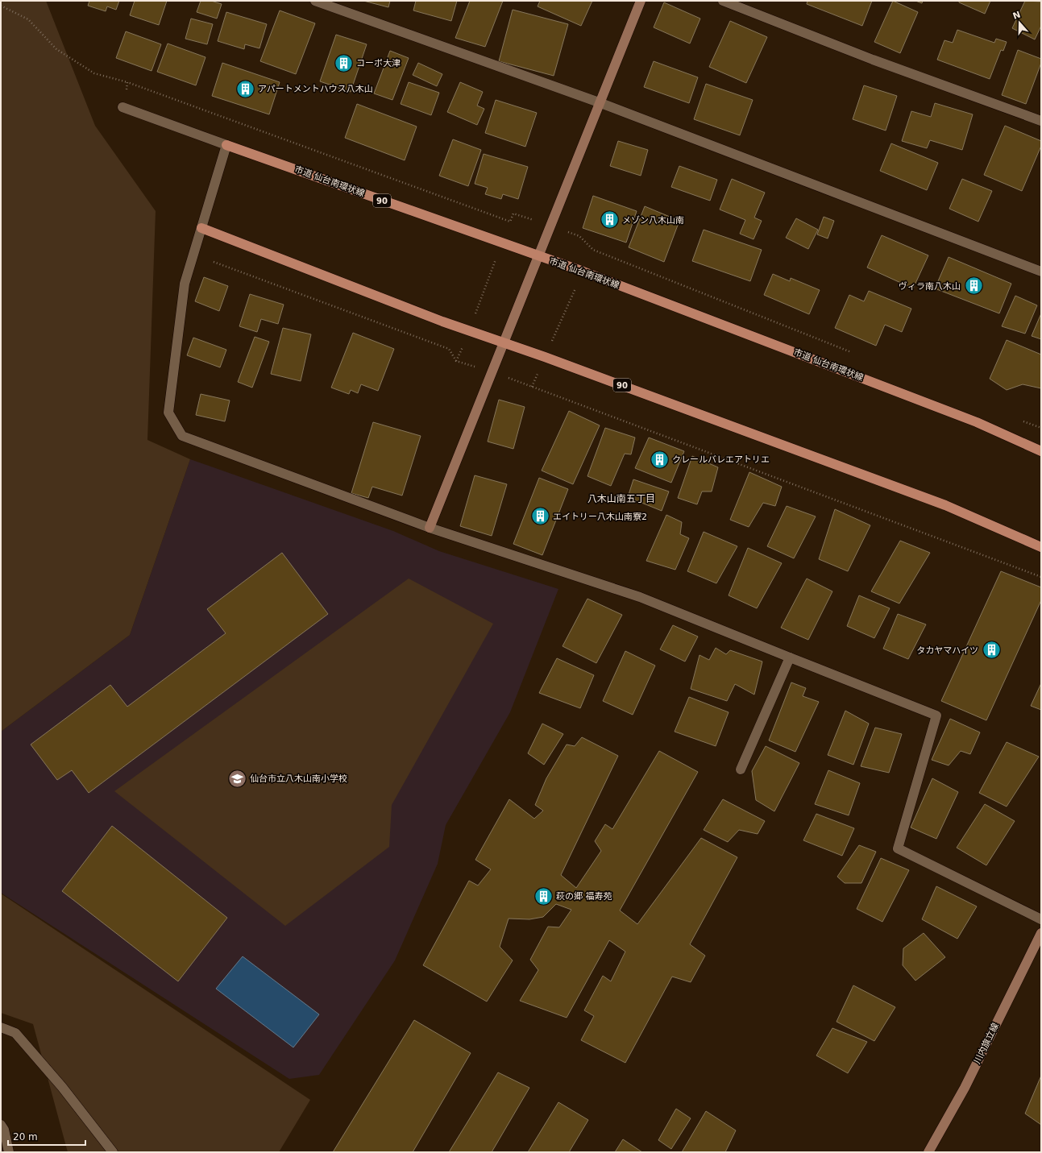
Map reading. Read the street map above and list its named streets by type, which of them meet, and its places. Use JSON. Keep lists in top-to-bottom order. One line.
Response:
{"streets":{"main road":["市道 仙台南環状線","90"],"street":["川内旗立線"]},"districts":["八木山南五丁目"],"places":{"building":["コーポ大津","アパートメントハウス八木山","メゾン八木山南","ヴィラ南八木山","クレールバレエアトリエ","エイトリー八木山南寮2","タカヤマハイツ","萩の郷 福寿苑"],"school or university":["仙台市立八木山南小学校"]},"scale_bar":"20 m","north":"top"}
